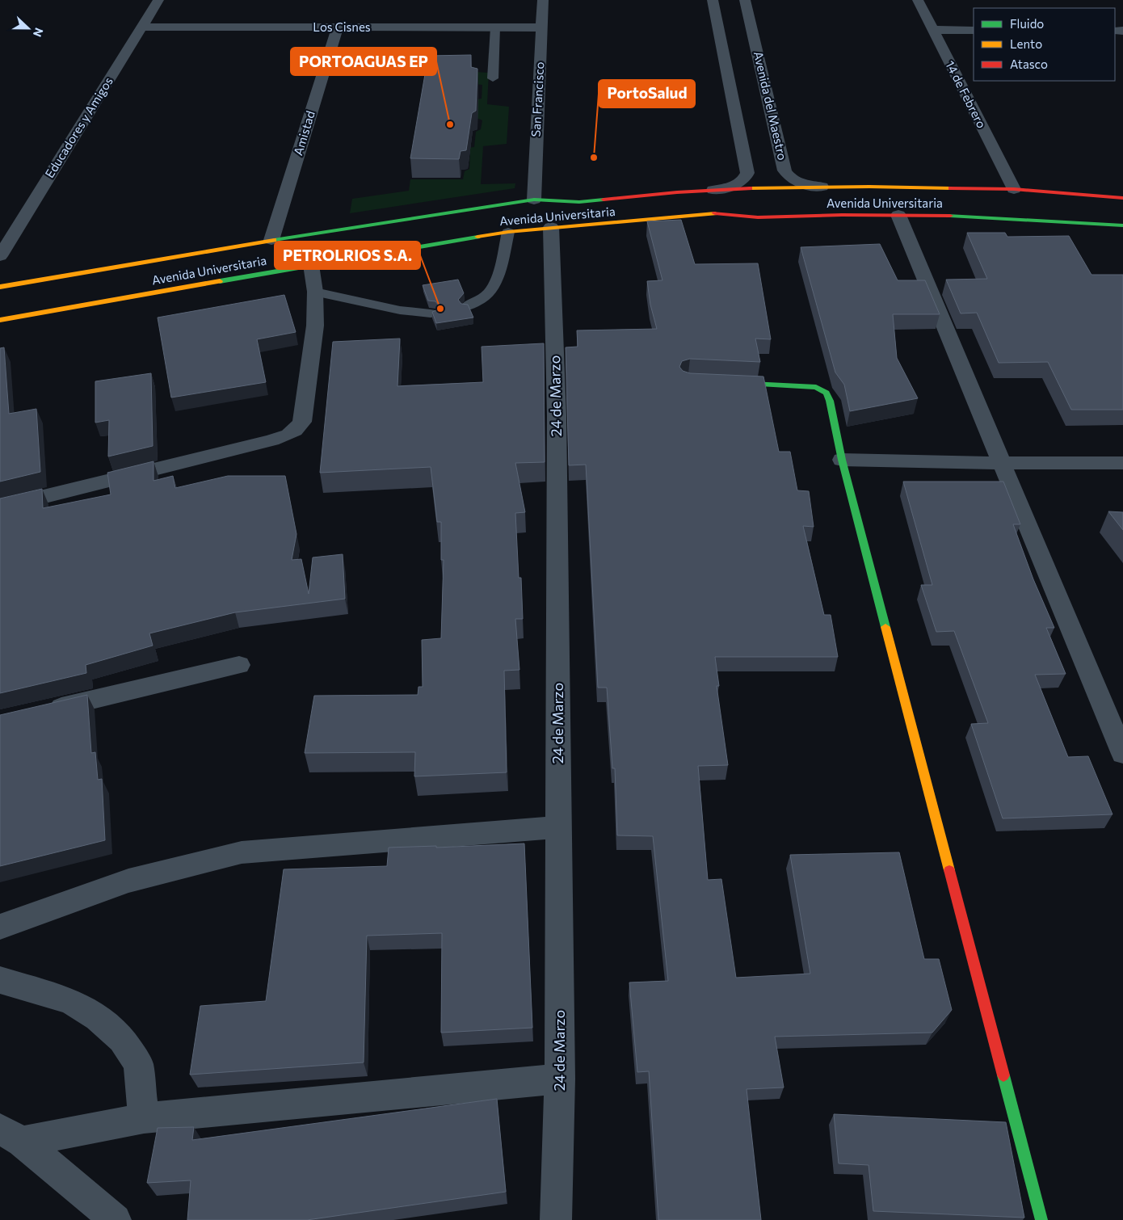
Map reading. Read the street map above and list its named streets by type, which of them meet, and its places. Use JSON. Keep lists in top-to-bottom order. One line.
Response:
{"streets":{"main road":["Avenida Universitaria"],"street":["Los Cisnes","14 de Febrero","San Francisco","Avenida del Maestro","Educadores y Amigos","Amistad","24 de Marzo"]},"crossings":[["Los Cisnes","San Francisco"],["Los Cisnes","Educadores y Amigos"],["Los Cisnes","Amistad"],["14 de Febrero","Avenida Universitaria"],["San Francisco","Avenida Universitaria"],["Avenida del Maestro","Avenida Universitaria"],["Amistad","Avenida Universitaria"],["Avenida Universitaria","24 de Marzo"]],"places":["PORTOAGUAS EP","PortoSalud","PETROLRIOS S.A."],"legend":["Fluido","Lento","Atasco"],"north":"right"}
